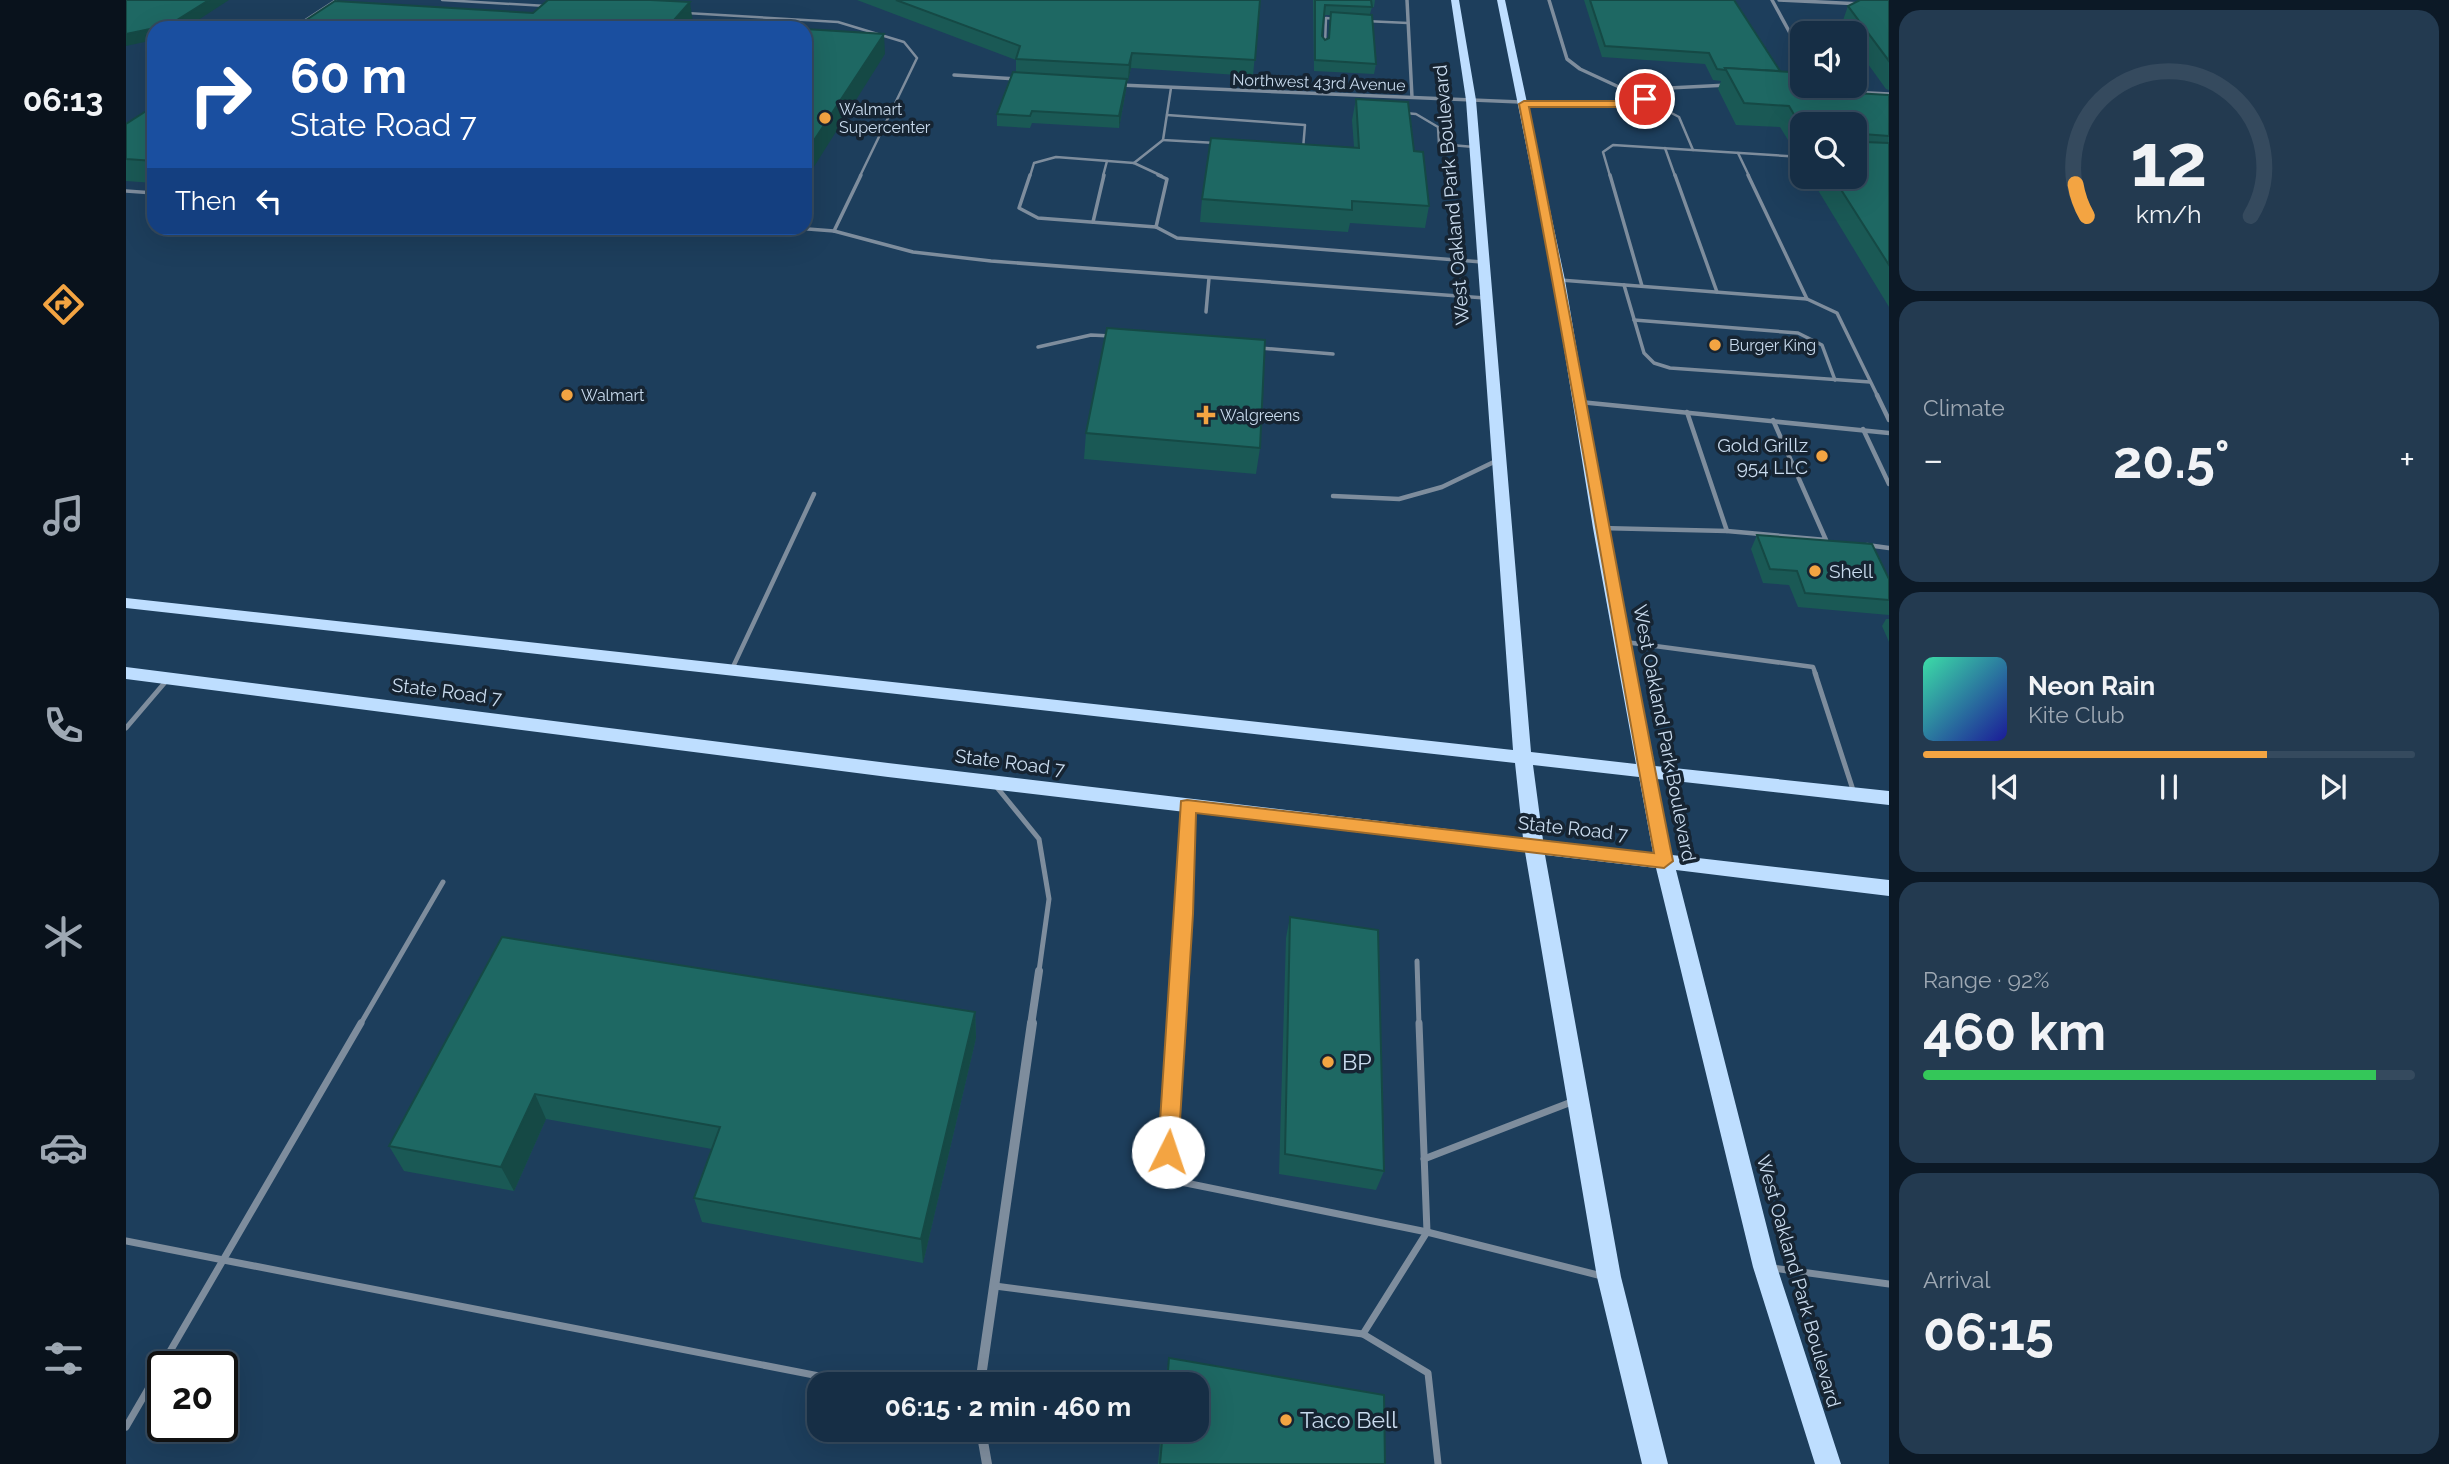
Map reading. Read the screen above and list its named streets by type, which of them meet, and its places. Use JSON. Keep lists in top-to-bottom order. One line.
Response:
{"streets":{"main road":["West Oakland Park Boulevard","State Road 7"],"street":["Northwest 43rd Avenue"]},"crossings":[["Northwest 43rd Avenue","West Oakland Park Boulevard"],["West Oakland Park Boulevard","State Road 7"]],"places":{"other":["Walmart Supercenter","Burger King","Walmart","Gold Grillz 954 LLC","Shell","BP","Taco Bell"],"health":["Walgreens"]},"page":{"tabs":"06:13","turn":["60 m","State Road 7"],"then":"Then","tile":["Climate",["Range · 92%","460 km"],["Arrival","06:15"]],"heat":["−","20.5°","+"],"song":["Neon Rain","Kite Club"],"limit":"20","trip":"06:15 · 2 min · 460 m","gauge":["12","km/h"]}}
